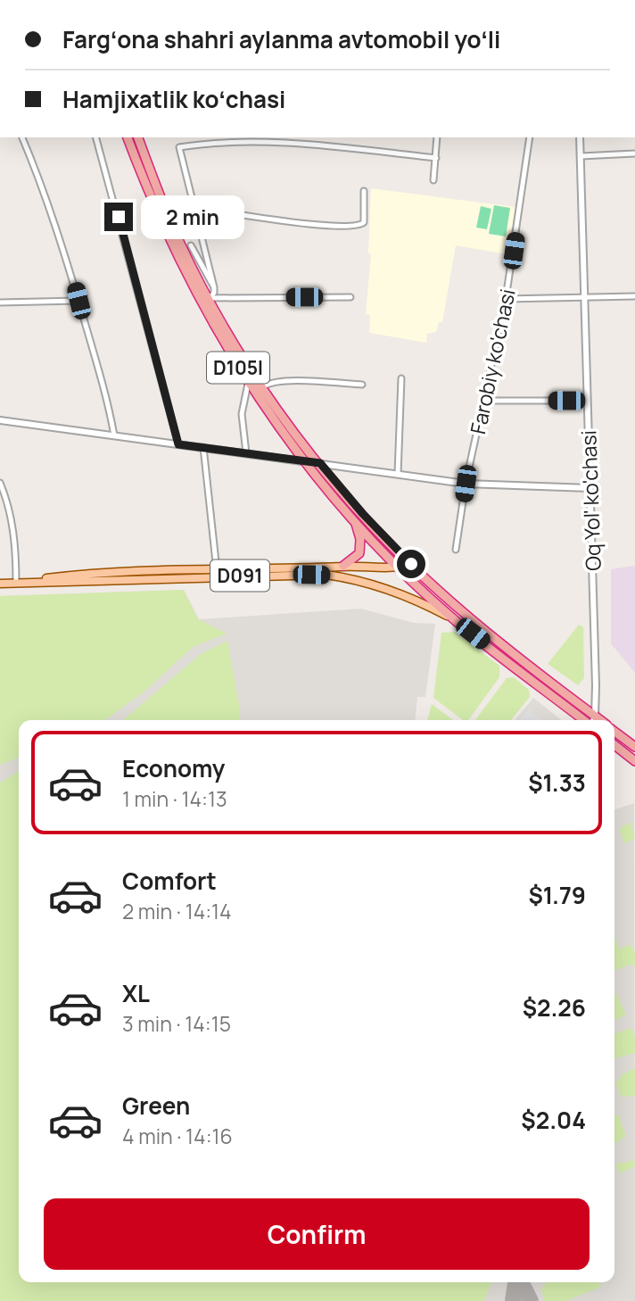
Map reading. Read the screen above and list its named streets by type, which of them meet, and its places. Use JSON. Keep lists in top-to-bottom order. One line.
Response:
{"streets":{"highway":["D105l","D091"],"street":["Farobiy ko'chasi","Oq Yol' ko'chasi"]},"crossings":[["D105l","D091"]],"page":{"banner":["Fargʻona shahri aylanma avtomobil yoʻli","Hamjixatlik koʻchasi"],"bubble":"2 min","list":[{"name":"Economy","note":"1 min · 14:13","value":"$1.33"},{"name":"Comfort","note":"2 min · 14:14","value":"$1.79"},{"name":"XL","note":"3 min · 14:15","value":"$2.26"},{"name":"Green","note":"4 min · 14:16","value":"$2.04"}],"buttons":"Confirm"}}
